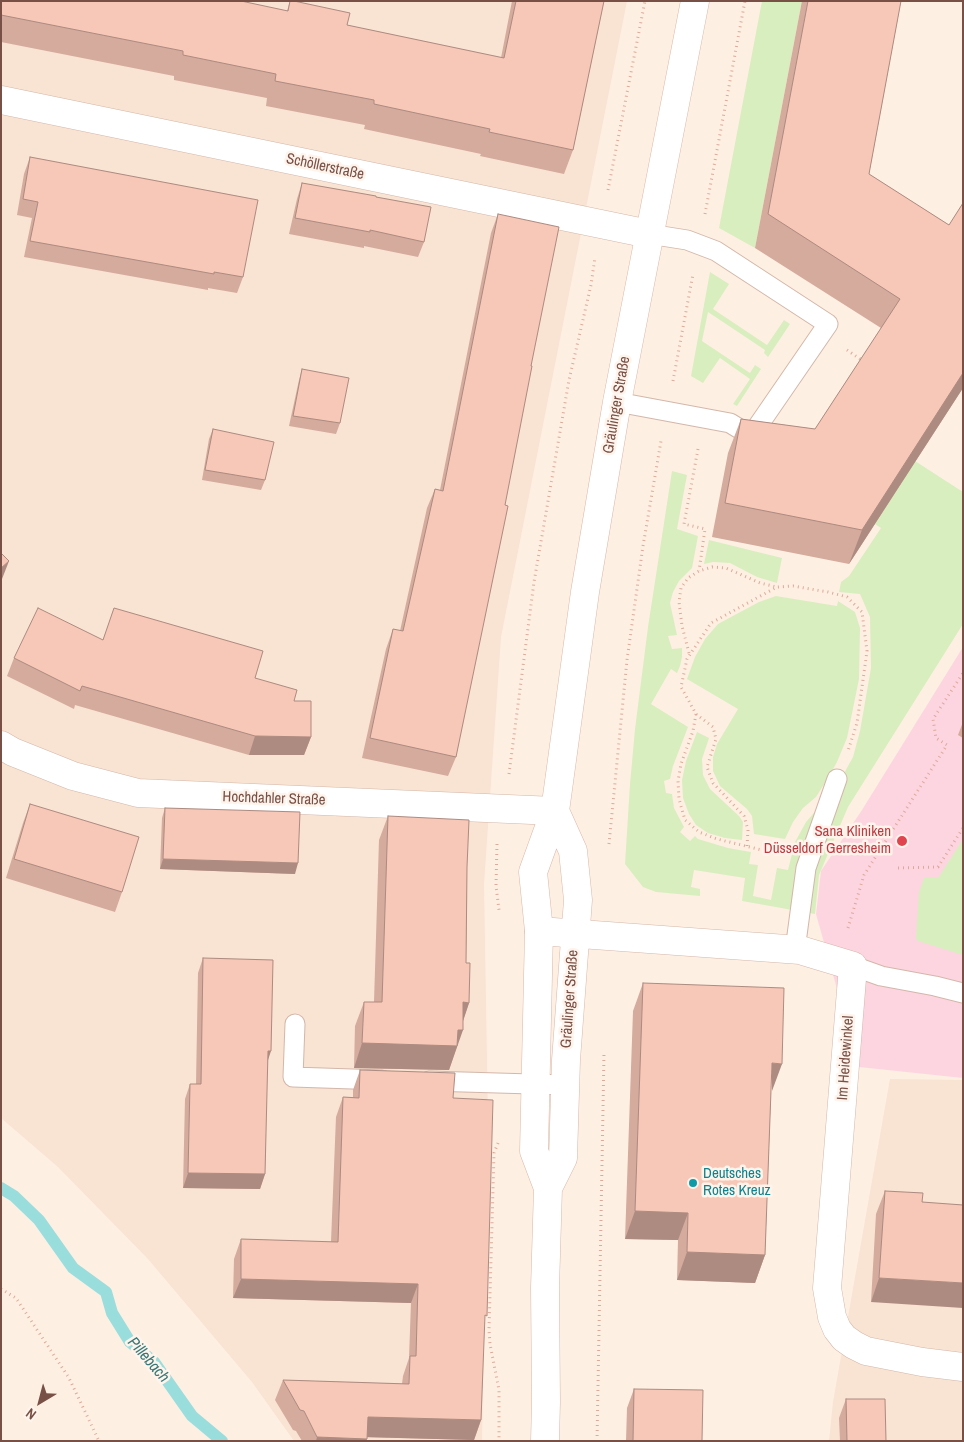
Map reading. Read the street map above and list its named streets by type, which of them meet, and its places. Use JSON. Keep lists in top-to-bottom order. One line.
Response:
{"streets":{"street":["Schöllerstraße","Gräulinger Straße","Hochdahler Straße","Im Heidewinkel"]},"crossings":[["Schöllerstraße","Gräulinger Straße"],["Gräulinger Straße","Hochdahler Straße"]],"water":["Pillebach"],"places":["Sana Kliniken Düsseldorf Gerresheim","Deutsches Rotes Kreuz"],"north":"bottom left"}
